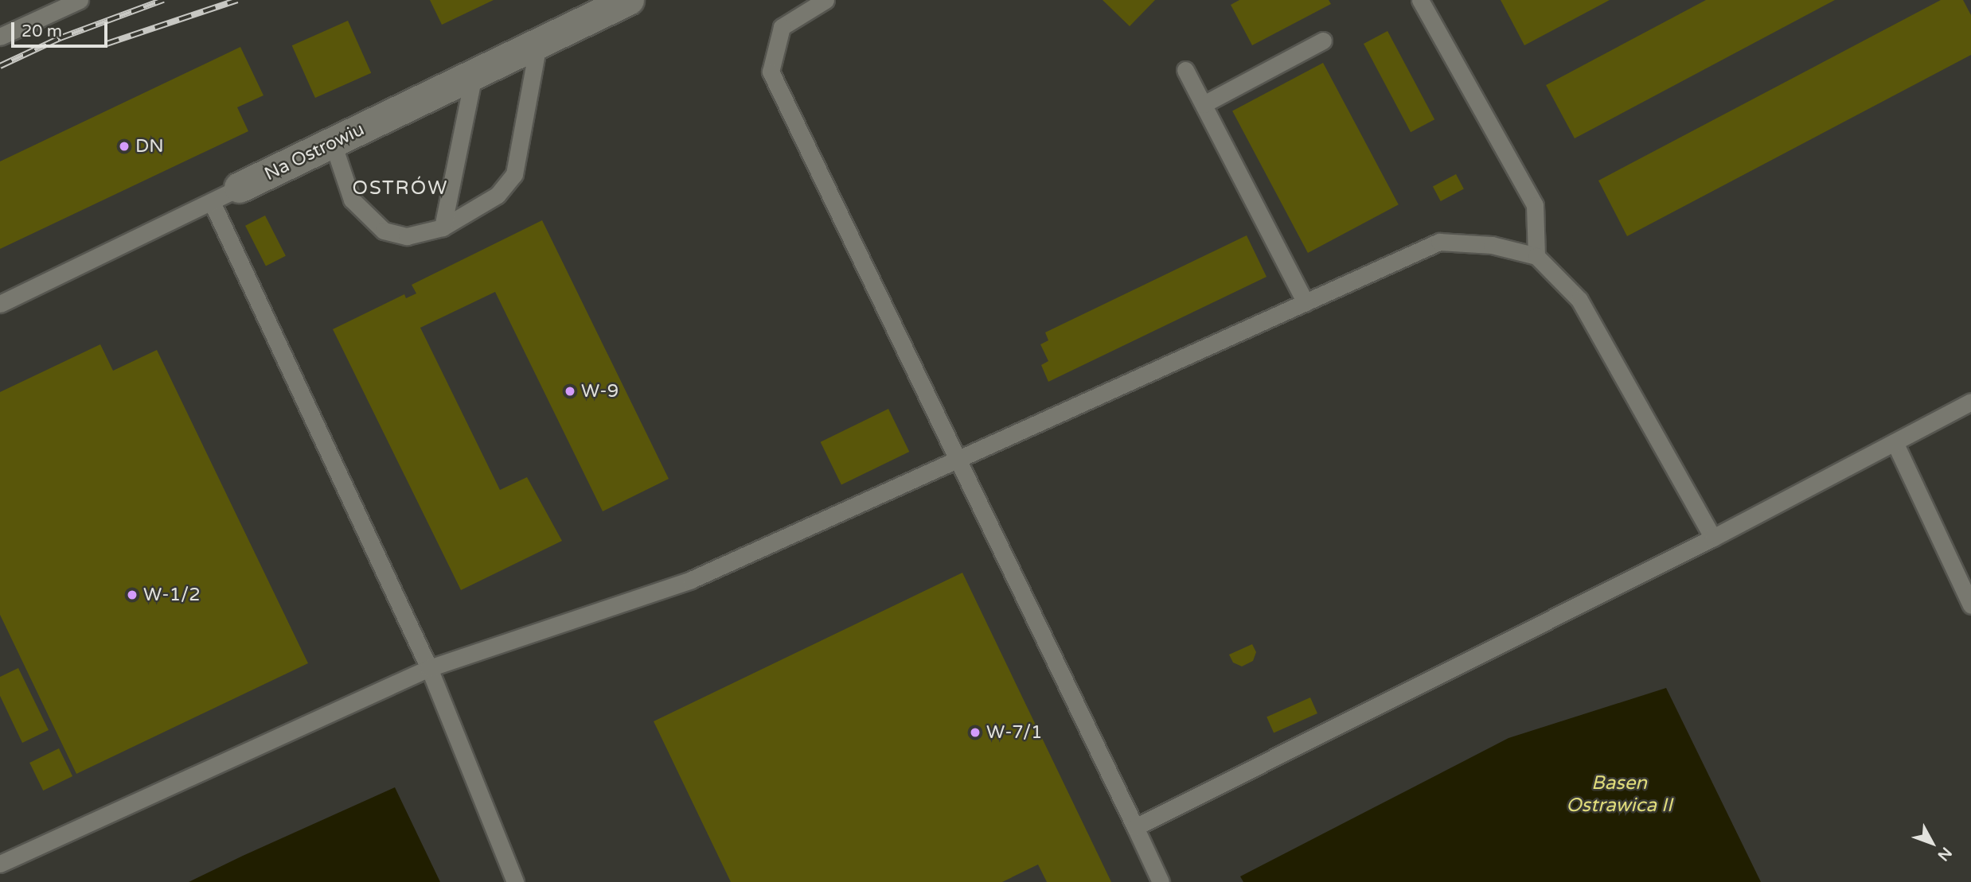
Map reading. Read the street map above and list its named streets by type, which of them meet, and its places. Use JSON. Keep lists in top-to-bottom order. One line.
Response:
{"streets":{"street":["Na Ostrowiu"]},"districts":["OSTRÓW"],"water":["Basen Ostrawica II"],"places":["DN","W-9","W-1/2","W-7/1"],"scale_bar":"20 m","north":"bottom right"}
